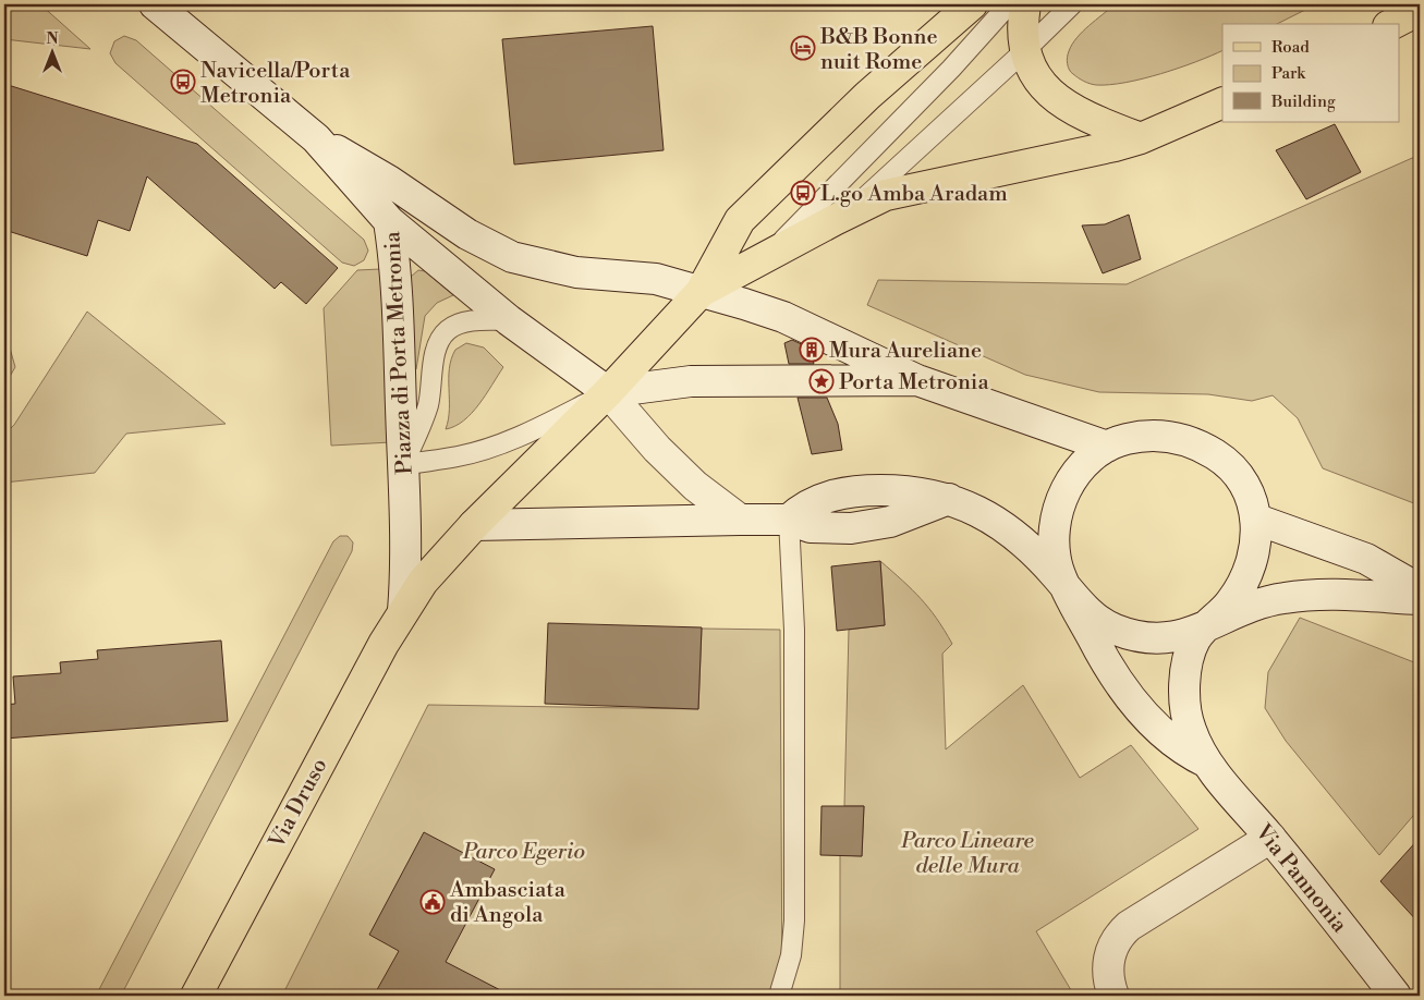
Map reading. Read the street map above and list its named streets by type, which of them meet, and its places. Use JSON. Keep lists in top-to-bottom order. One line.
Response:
{"streets":{"main road":["Piazza di Porta Metronia","Via Druso","Via Pannonia"]},"crossings":[["Piazza di Porta Metronia","Via Druso"]],"parks":["Parco Lineare delle Mura","Parco Egerio"],"places":{"hotel":["B&B Bonne nuit Rome"],"bus stop":["Navicella/Porta Metronia","L.go Amba Aradam"],"building":["Mura Aureliane"],"place":["Porta Metronia"],"public building":["Ambasciata di Angola"]},"legend":["Road","Park","Building"],"north":"top"}
